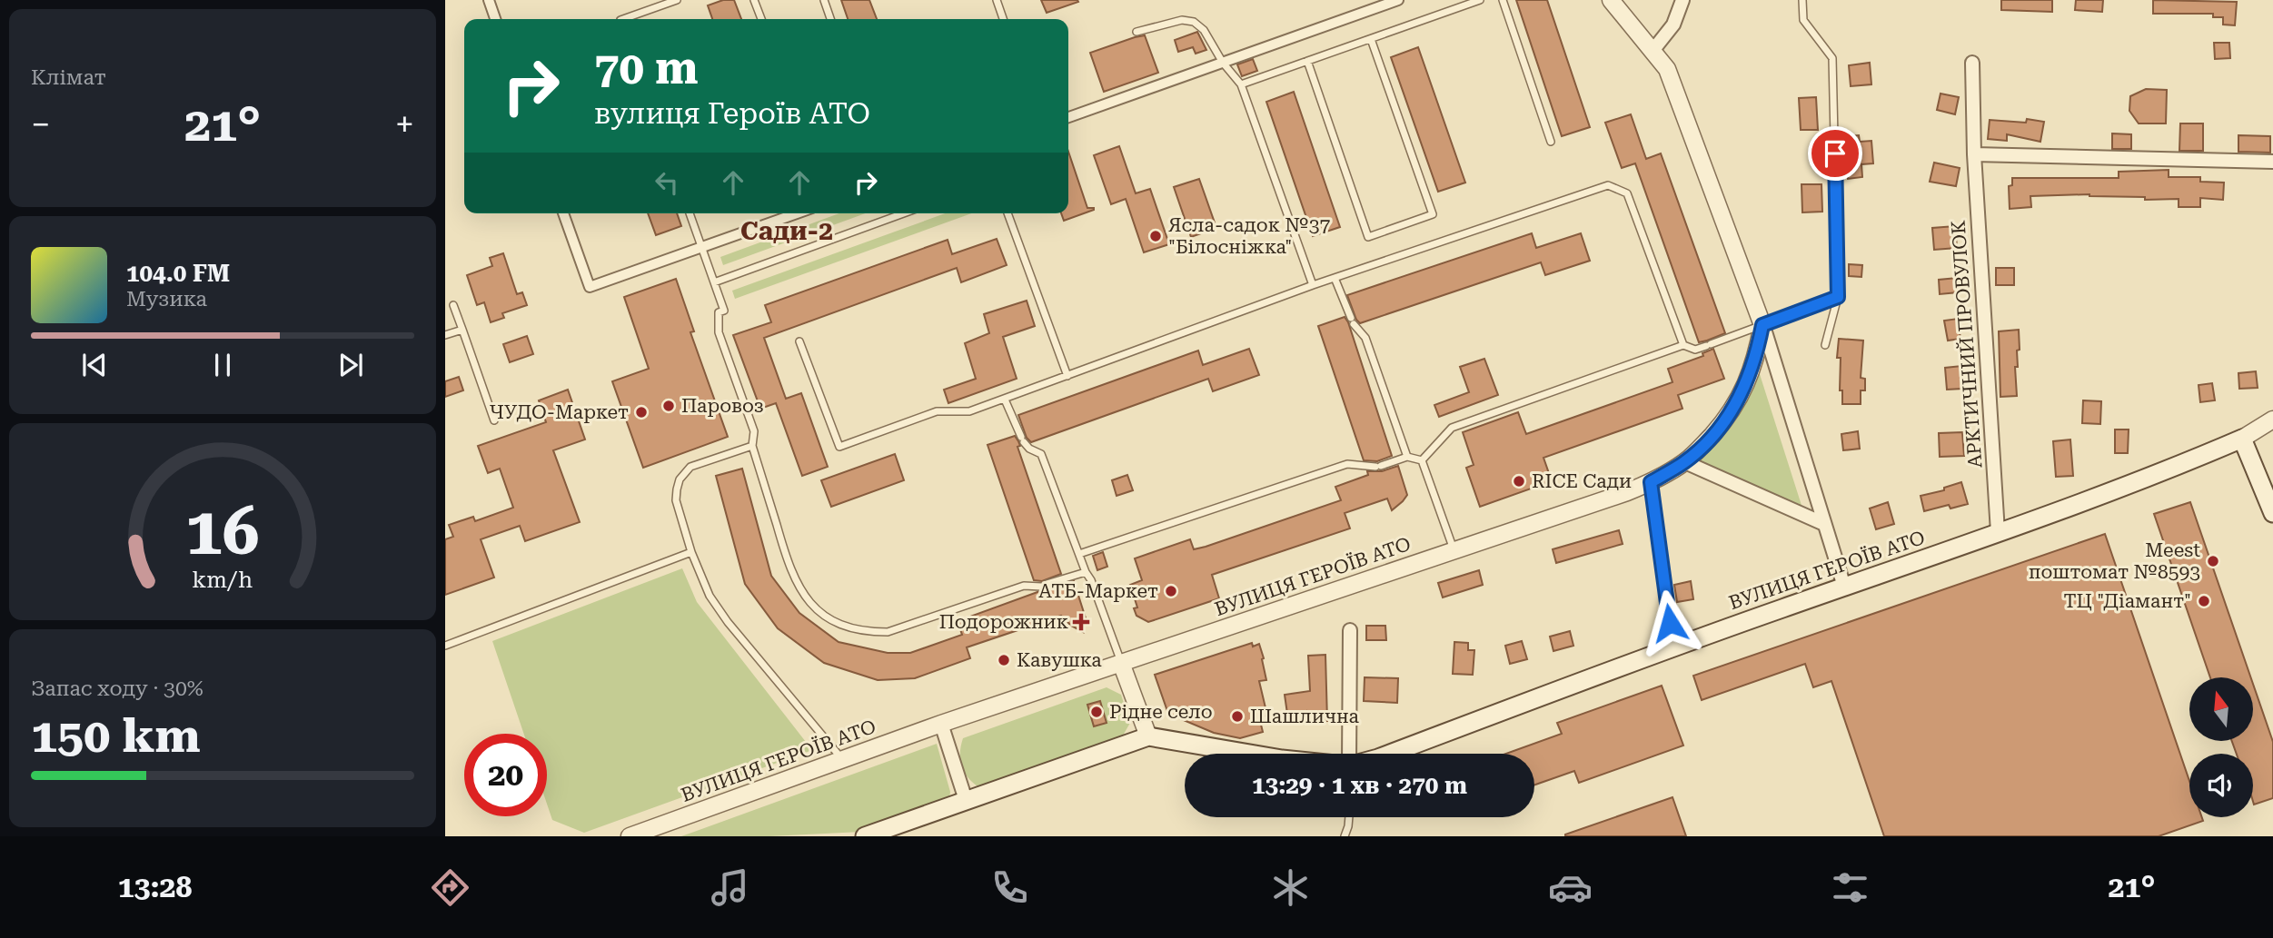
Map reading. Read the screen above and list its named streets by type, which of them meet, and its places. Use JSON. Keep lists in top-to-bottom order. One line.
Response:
{"streets":{"main road":["ВУЛИЦЯ ГЕРОЇВ АТО"],"street":["АРКТИЧНИЙ ПРОВУЛОК"]},"crossings":[["АРКТИЧНИЙ ПРОВУЛОК","ВУЛИЦЯ ГЕРОЇВ АТО"]],"districts":["Сади-2"],"places":{"other":["Ясла-садок №37 \"Білосніжка\"","Паровоз","ЧУДО-Маркет","RICE Сади","Meest поштомат №8593","АТБ-Маркет","ТЦ \"Діамант\"","Кавушка","Рідне село","Шашлична"],"health":["Подорожник"]},"north":"top","page":{"tile":["Клімат",["Запас ходу · 30%","150 km"]],"turn":["70 m","вулиця Героїв АТО"],"heat":["−","21°","+"],"song":["104.0 FM","Музика"],"limit":"20","trip":"13:29 · 1 хв · 270 m","tabs":["13:28","21°"],"gauge":["16","km/h"]}}
